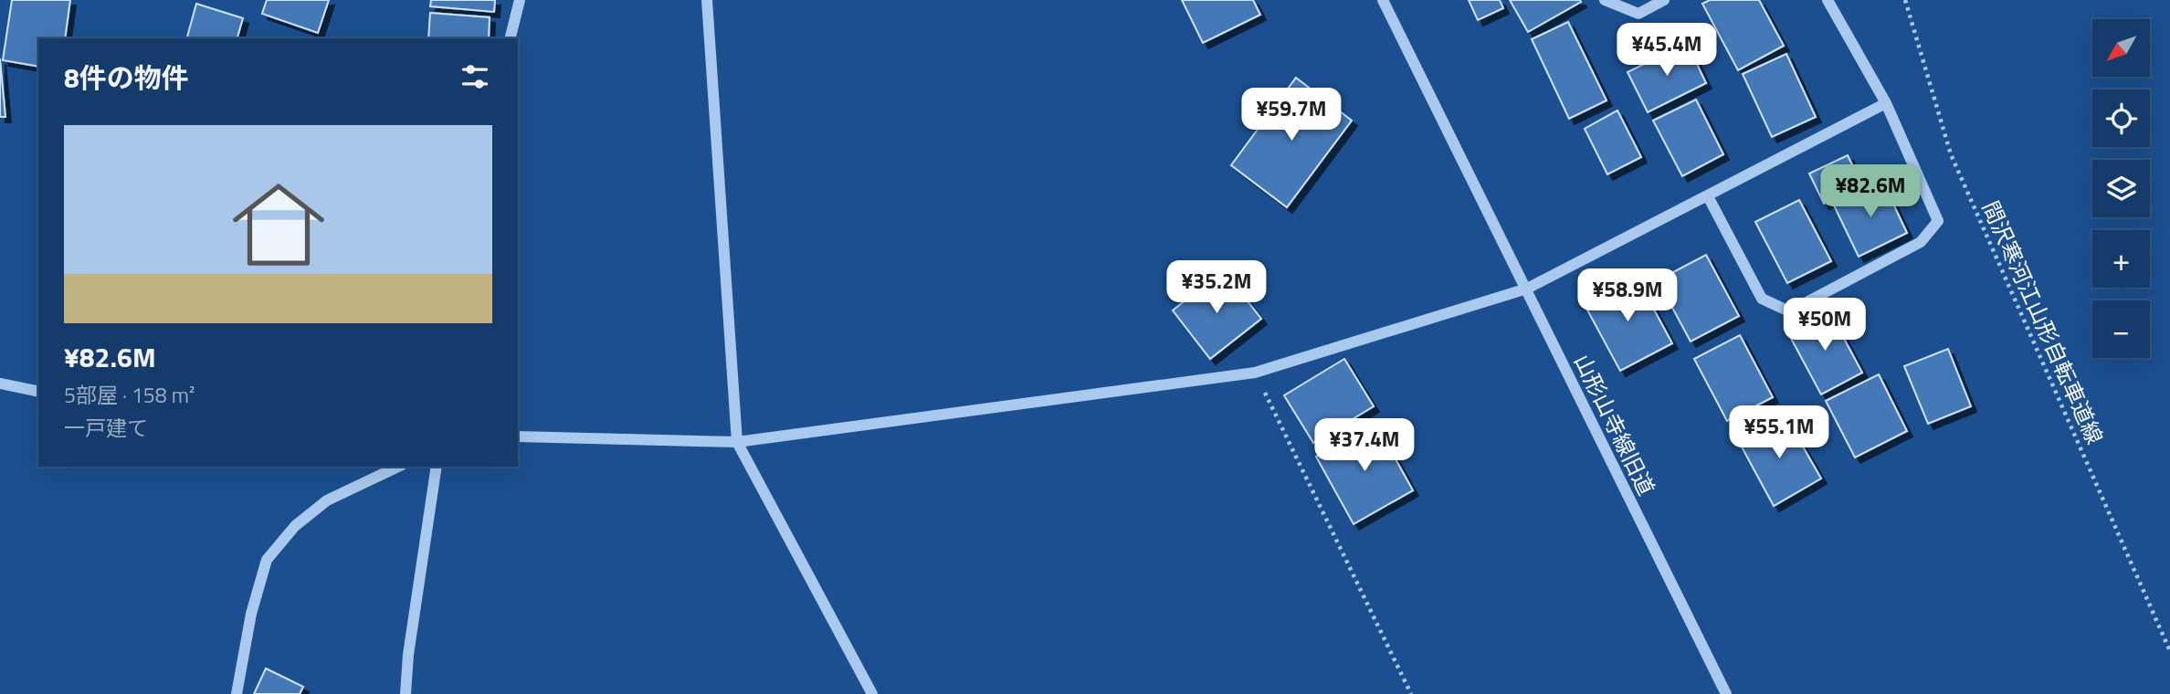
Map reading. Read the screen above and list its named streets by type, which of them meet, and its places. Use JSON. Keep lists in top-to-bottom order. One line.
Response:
{"streets":{"street":["山形山寺線旧道"],"path":["間沢寒河江山形自転車道線"]},"north":"bottom left","page":{"map_buttons":["+","−"],"price":["¥45.4M","¥59.7M","¥82.6M","¥35.2M","¥58.9M","¥50M","¥55.1M","¥37.4M"],"heading":"8件の物件","list":[{"name":"¥82.6M","note":"5部屋 · 158 m² · 一戸建て"}]}}
